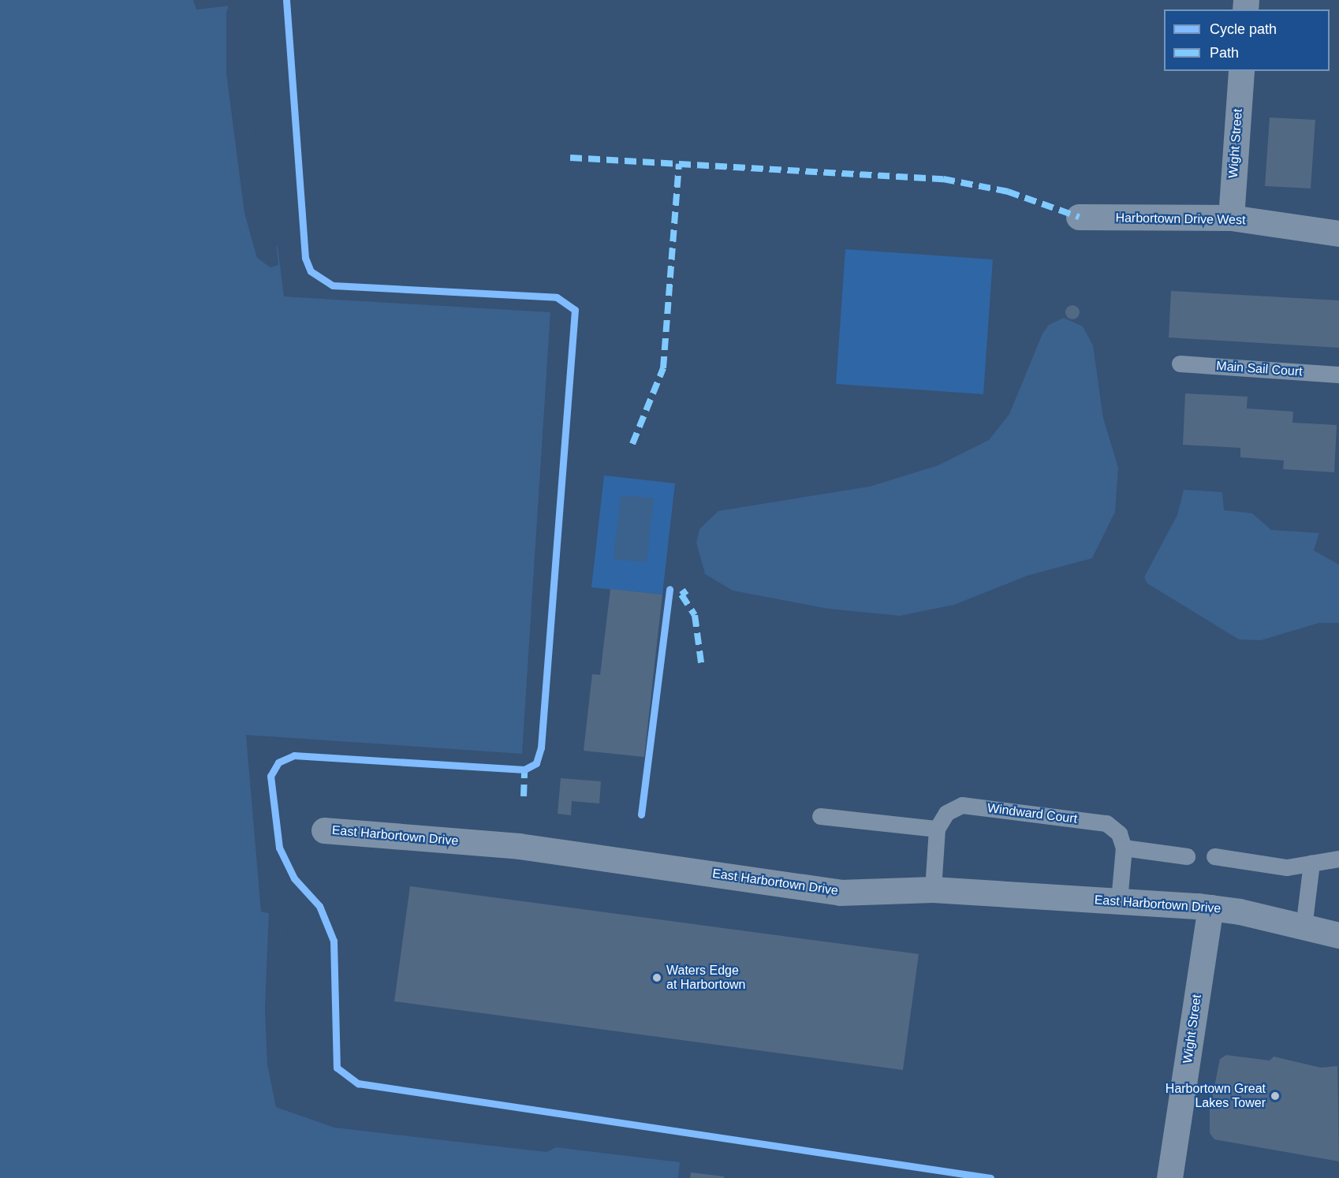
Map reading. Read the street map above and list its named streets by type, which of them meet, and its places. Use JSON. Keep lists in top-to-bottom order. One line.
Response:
{"streets":{"street":["Wight Street","Harbortown Drive West","East Harbortown Drive"],"lane":["Main Sail Court","Windward Court"]},"crossings":[["Wight Street","Harbortown Drive West"],["Wight Street","East Harbortown Drive"]],"places":["Waters Edge at Harbortown","Harbortown Great Lakes Tower"],"legend":["Cycle path","Path"]}
